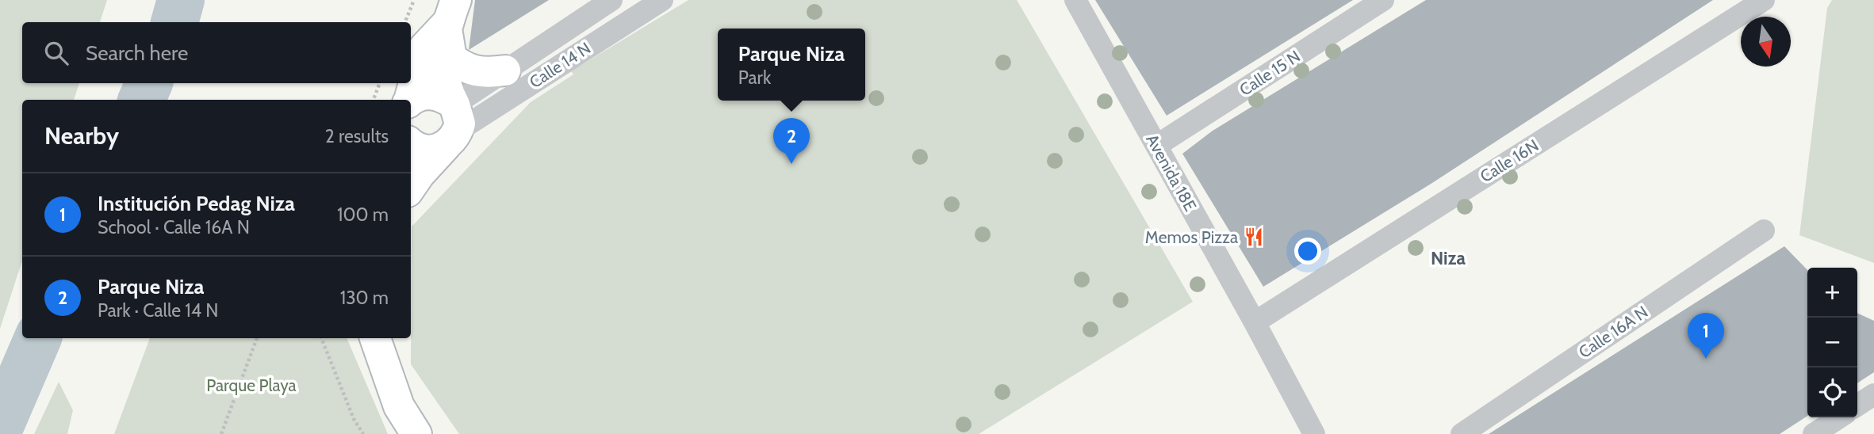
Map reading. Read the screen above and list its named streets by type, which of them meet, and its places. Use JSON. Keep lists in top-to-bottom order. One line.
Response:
{"streets":{"street":["Calle 14 N","Calle 15 N","Calle 16N","Avenida 18E","Calle 16A N"]},"crossings":[["Calle 15 N","Avenida 18E"],["Calle 16N","Avenida 18E"]],"districts":["Niza"],"parks":["Parque Playa"],"places":{"restaurant":["Memos Pizza"]},"north":"bottom","page":{"search":"Search here","popup":["Parque Niza","Park"],"heading":["Nearby","2 results"],"pins":["2","1"],"list":[{"mark":"1","name":"Institución Pedag Niza","note":"School · Calle 16A N","value":"100 m"},{"mark":"2","name":"Parque Niza","note":"Park · Calle 14 N","value":"130 m"}],"map_buttons":["+","−"]}}
